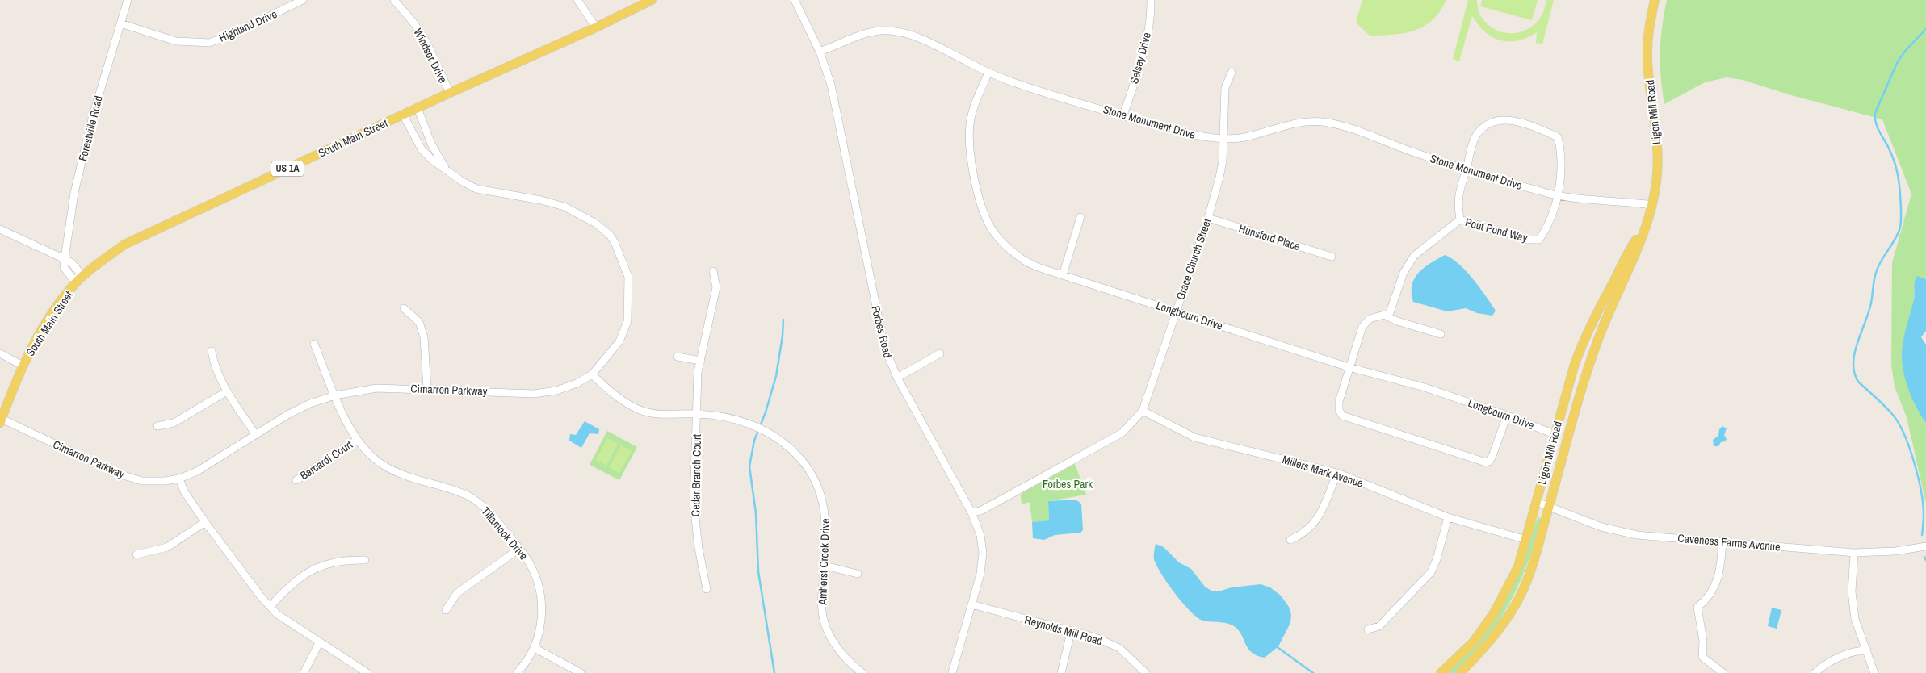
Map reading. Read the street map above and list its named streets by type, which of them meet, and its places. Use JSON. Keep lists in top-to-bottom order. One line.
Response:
{"streets":{"main road":["Ligon Mill Road","South Main Street","US 1A"],"street":["Highland Drive","Windsor Drive","Selsey Drive","Stone Monument Drive","Forestville Road","Pout Pond Way","Hunsford Place","Grace Church Street","Longbourn Drive","Forbes Road","Cimarron Parkway","Barcardi Court","Millers Mark Avenue","Cedar Branch Court","Tillamook Drive","Caveness Farms Avenue","Amherst Creek Drive","Reynolds Mill Road"]},"crossings":[["Highland Drive","Forestville Road"],["Windsor Drive","South Main Street"],["Selsey Drive","Stone Monument Drive"],["Ligon Mill Road","Stone Monument Drive"],["Ligon Mill Road","Longbourn Drive"],["Ligon Mill Road","Millers Mark Avenue"],["Ligon Mill Road","Caveness Farms Avenue"],["Stone Monument Drive","Pout Pond Way"],["Stone Monument Drive","Grace Church Street"],["Stone Monument Drive","Longbourn Drive"],["Stone Monument Drive","Forbes Road"],["South Main Street","Cimarron Parkway"],["Hunsford Place","Grace Church Street"],["Grace Church Street","Longbourn Drive"],["Grace Church Street","Forbes Road"],["Grace Church Street","Millers Mark Avenue"],["Forbes Road","Reynolds Mill Road"],["Cimarron Parkway","Tillamook Drive"],["Cimarron Parkway","Amherst Creek Drive"],["Barcardi Court","Tillamook Drive"],["Cedar Branch Court","Amherst Creek Drive"]],"parks":["Forbes Park"]}
